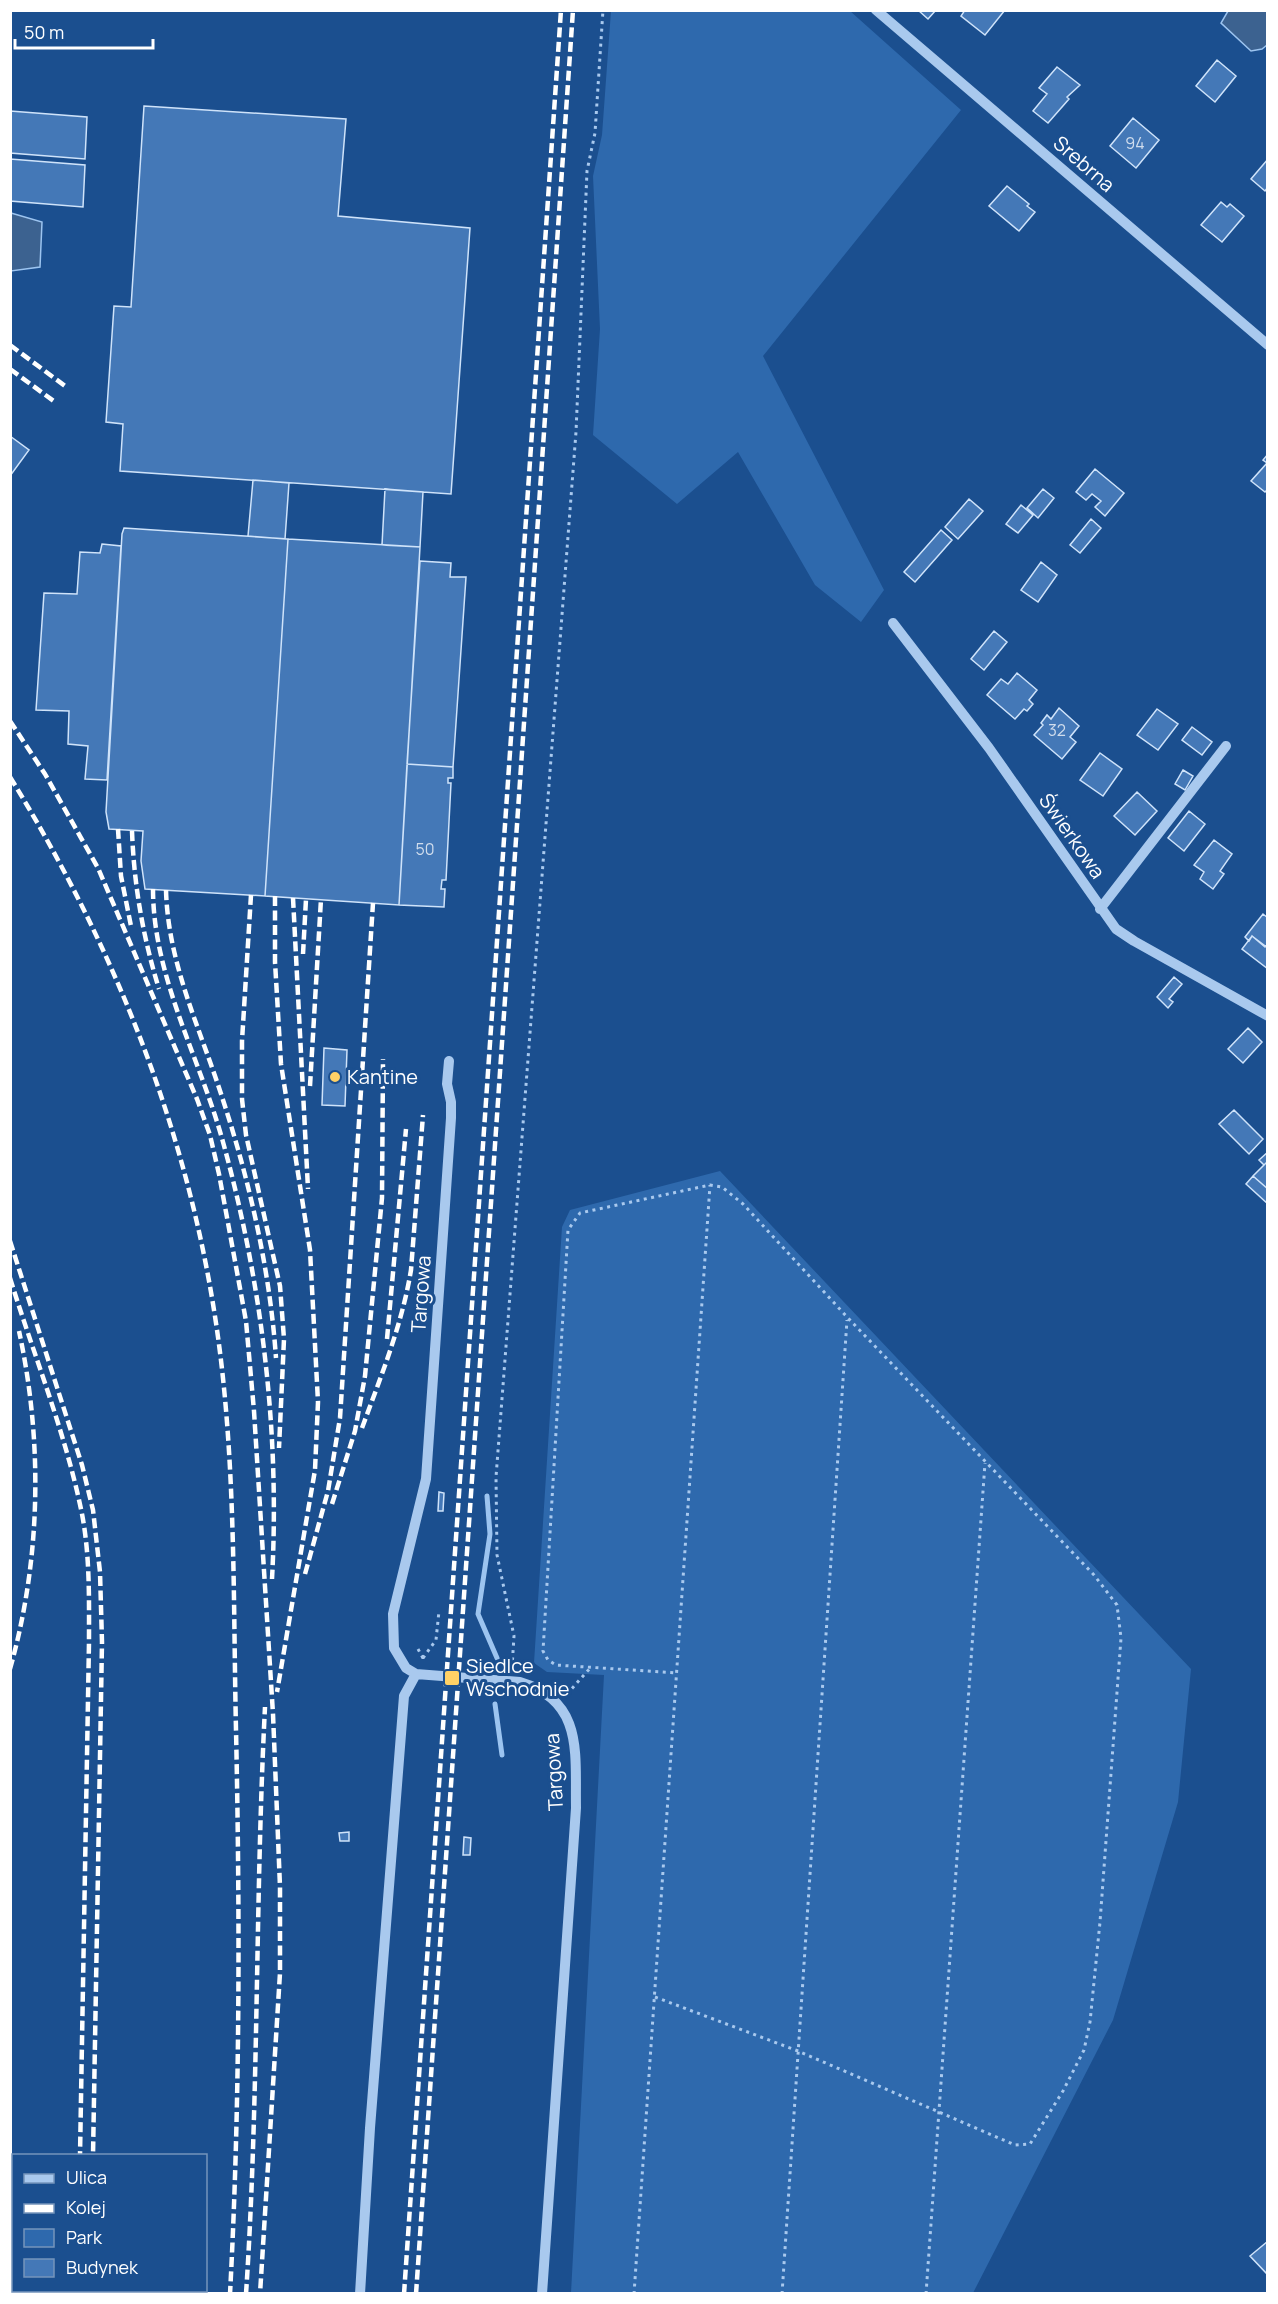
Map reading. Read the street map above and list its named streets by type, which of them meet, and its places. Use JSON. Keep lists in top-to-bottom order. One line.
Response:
{"streets":{"street":["Srebrna","Świerkowa","Targowa"]},"places":{"other":["Kantine"],"transit":["Siedlce Wschodnie"]},"house_numbers":["94","32","50"],"legend":["Ulica","Kolej","Park","Budynek"],"scale_bar":"50 m"}
